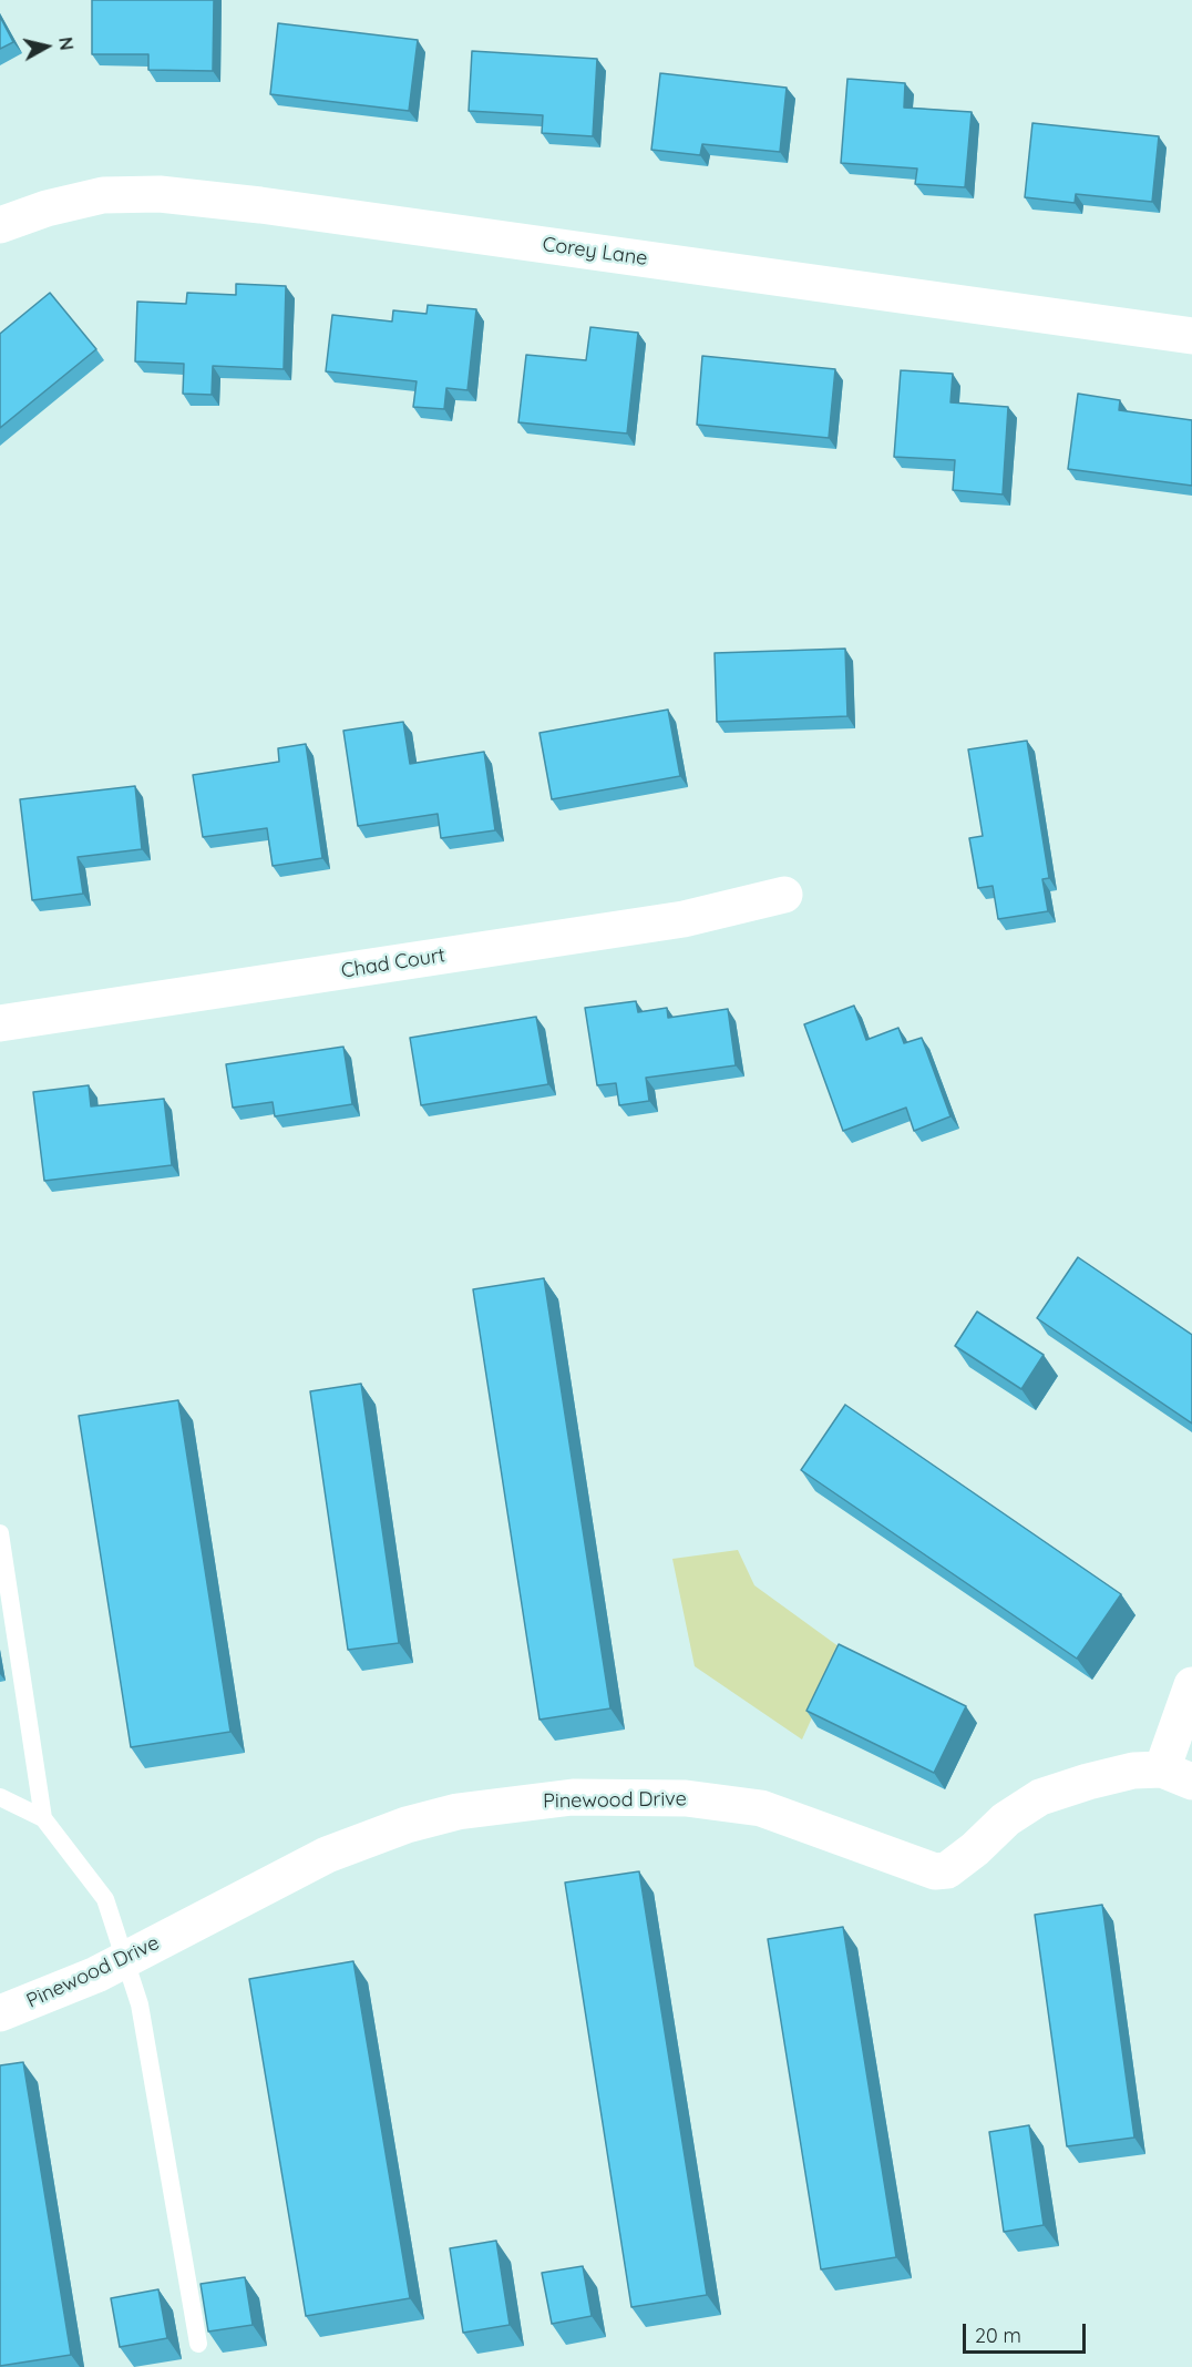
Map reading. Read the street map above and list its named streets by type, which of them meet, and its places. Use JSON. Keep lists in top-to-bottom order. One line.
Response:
{"streets":{"street":["Corey Lane","Chad Court","Pinewood Drive"]},"scale_bar":"20 m","north":"right"}
